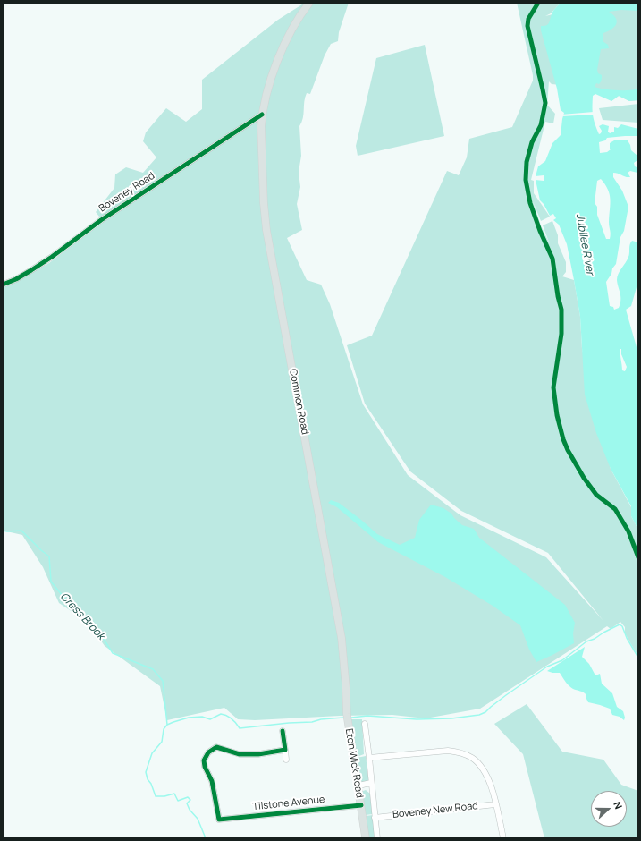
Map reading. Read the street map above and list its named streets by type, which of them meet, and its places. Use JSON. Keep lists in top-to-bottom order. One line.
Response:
{"streets":{"main road":["Common Road","Eton Wick Road"],"street":["Boveney Road","Tilstone Avenue","Boveney New Road"]},"crossings":[["Boveney Road","Common Road"],["Common Road","Eton Wick Road"],["Eton Wick Road","Tilstone Avenue"]],"water":["Jubilee River","Cress Brook"],"north":"right"}
